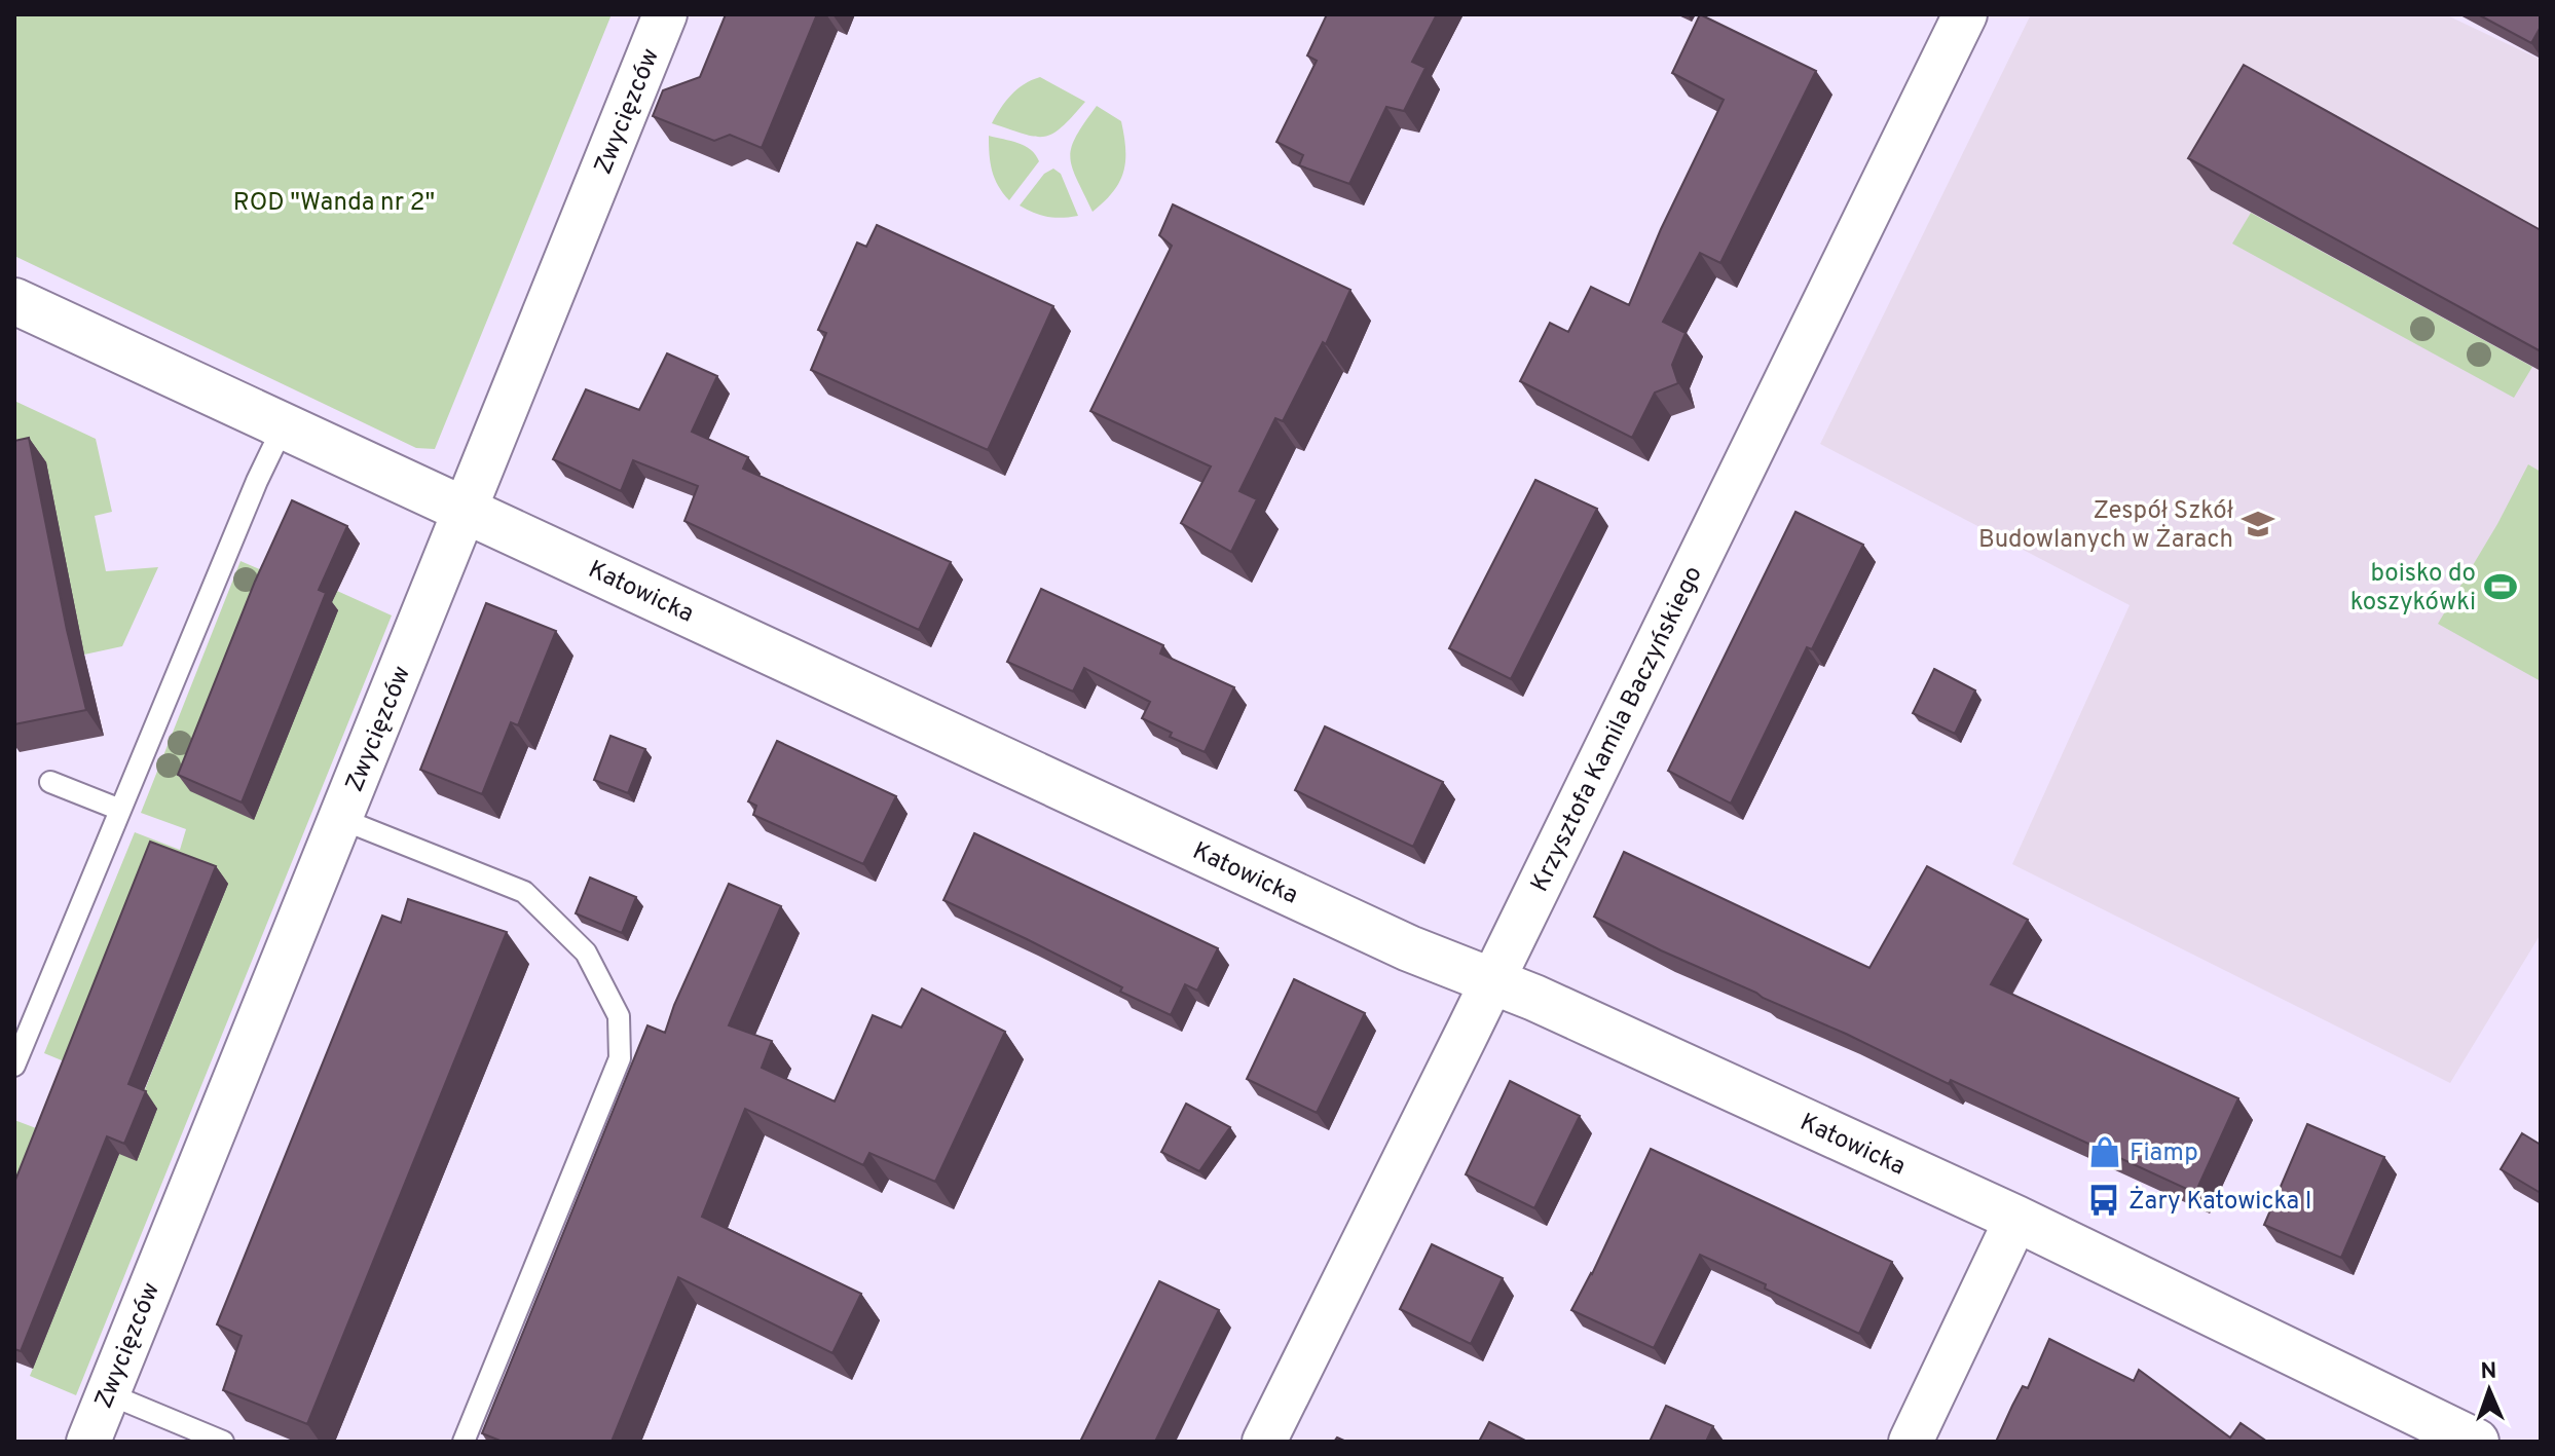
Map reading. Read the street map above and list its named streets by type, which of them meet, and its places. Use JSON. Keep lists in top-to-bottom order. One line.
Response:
{"streets":{"street":["Zwycięzców","Katowicka","Krzysztofa Kamila Baczyńskiego"]},"crossings":[["Zwycięzców","Katowicka"],["Katowicka","Krzysztofa Kamila Baczyńskiego"]],"parks":["ROD \"Wanda nr 2\""],"places":{"school or university":["Zespół Szkół Budowlanych w Żarach"],"sports":["boisko do koszykówki"],"shop":["Fiamp"],"bus stop":["Żary Katowicka I"]},"north":"top"}
